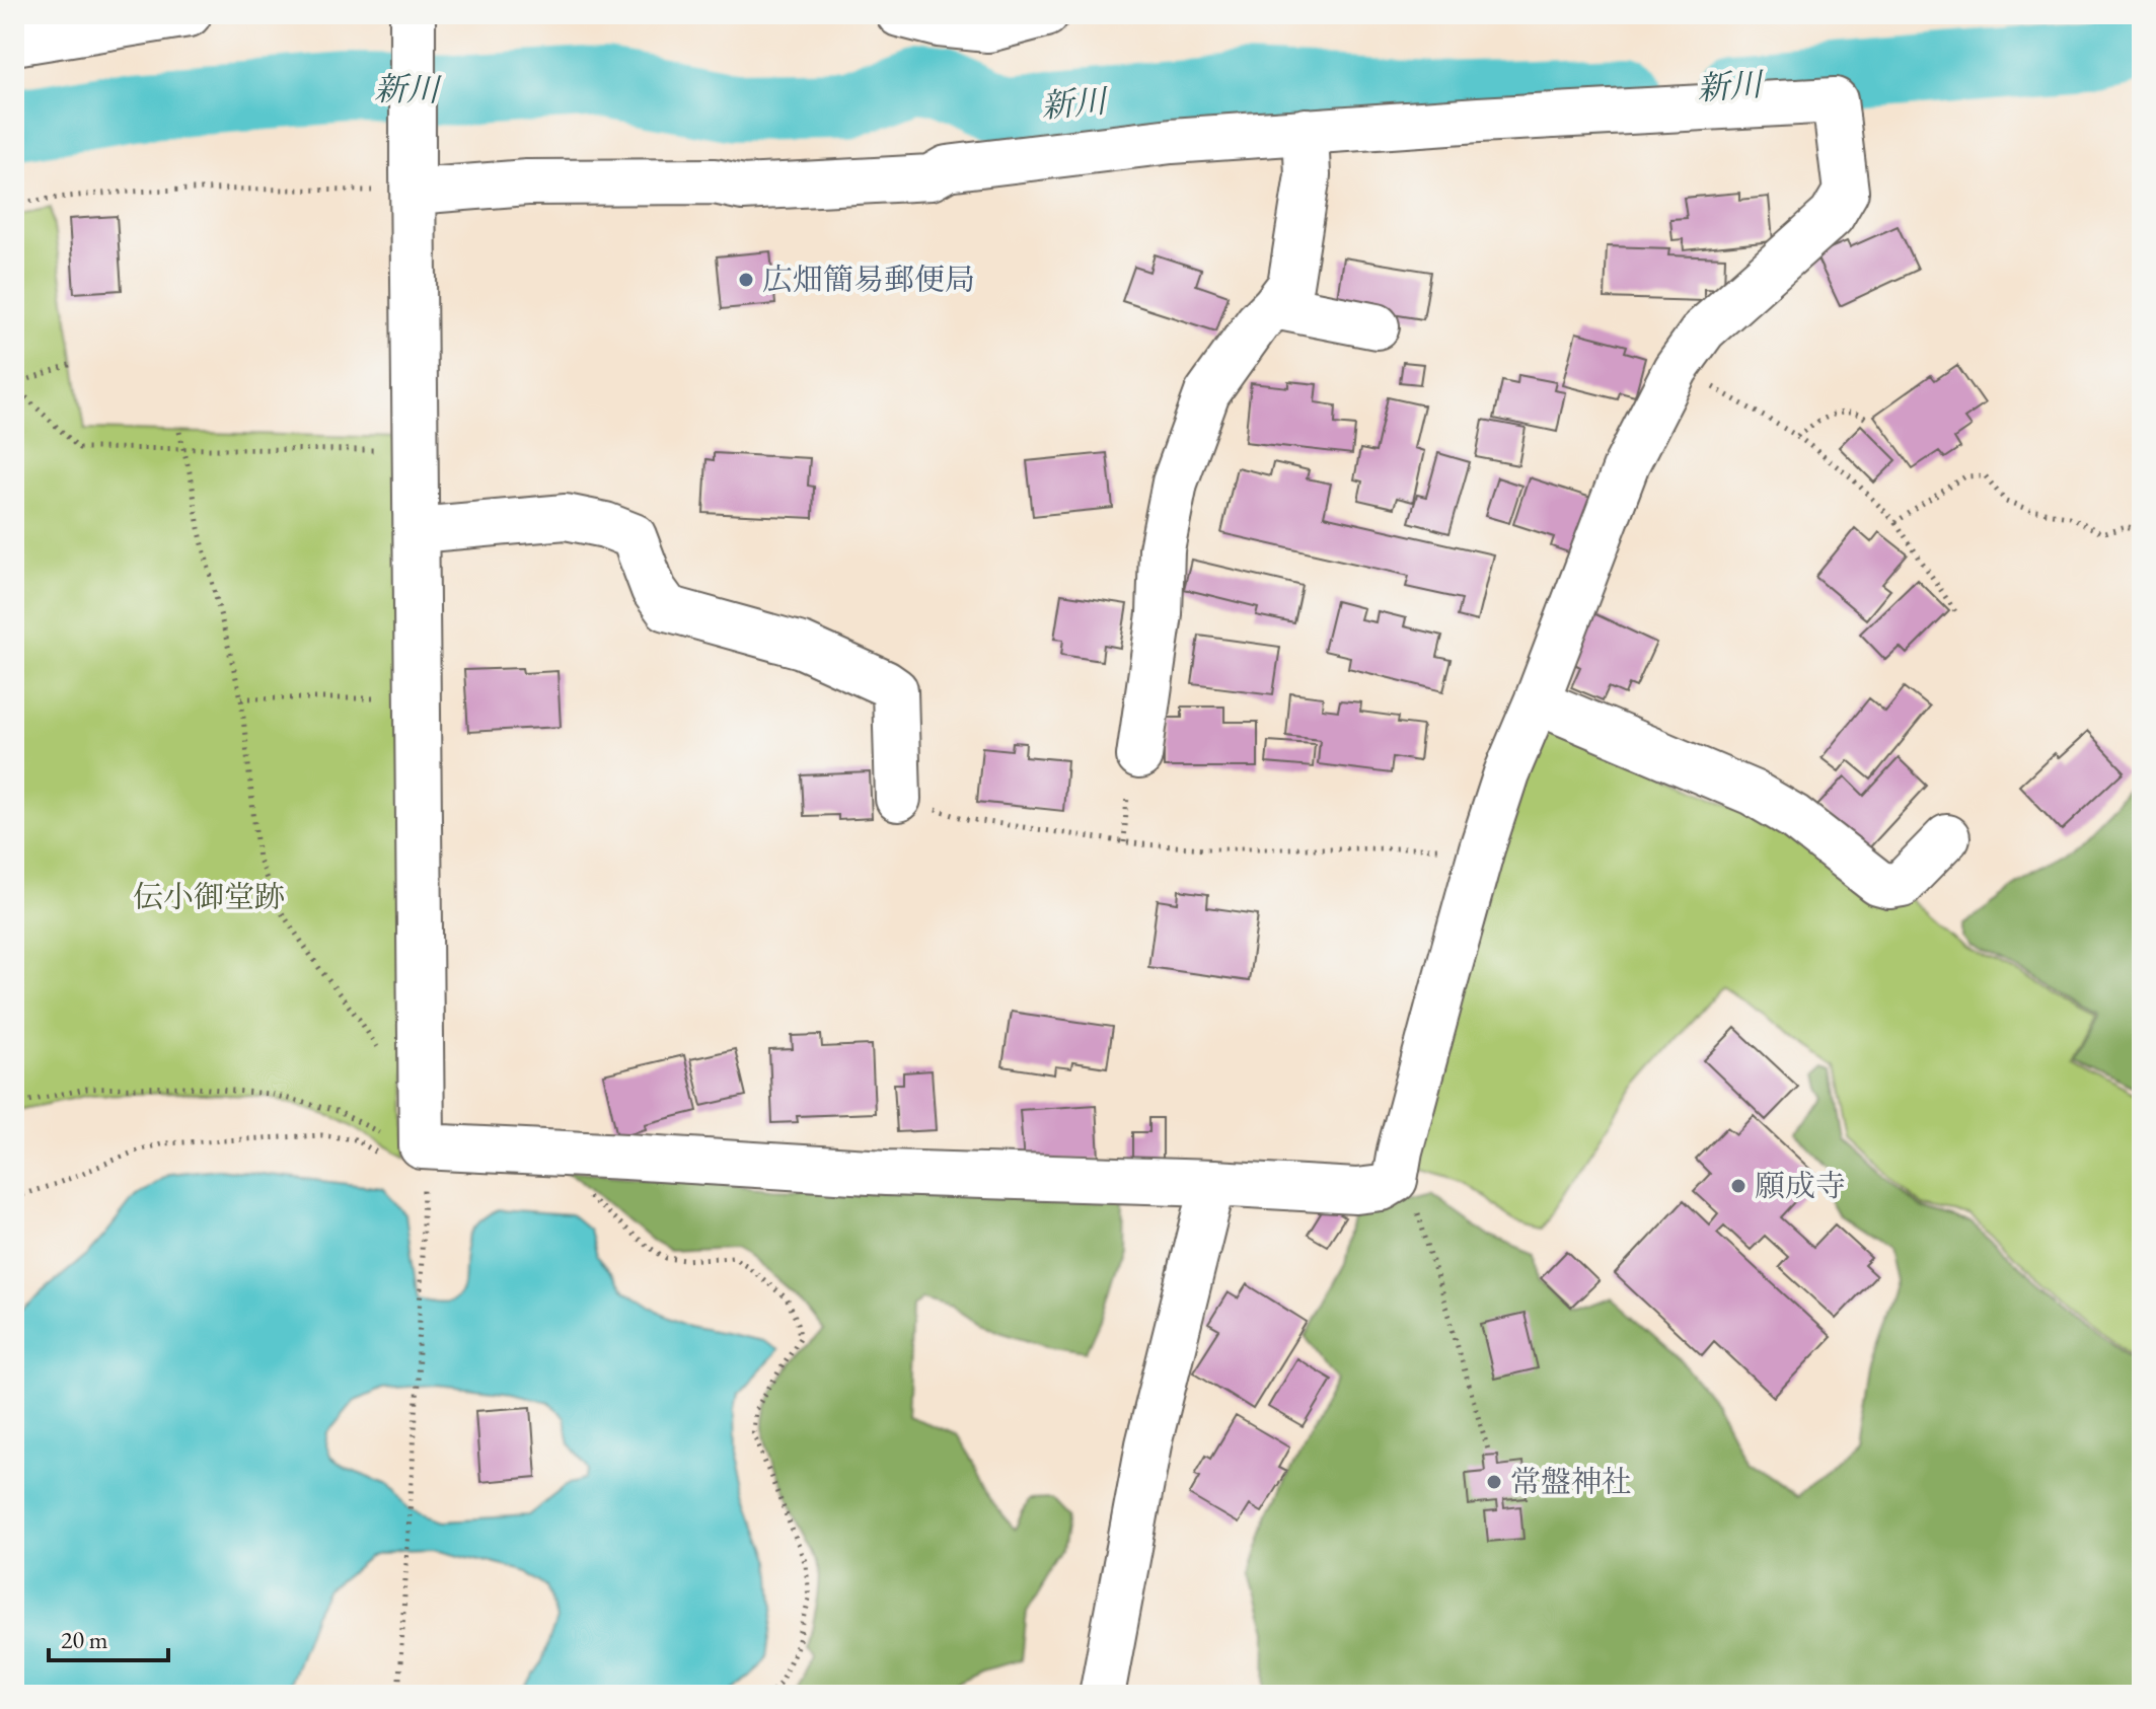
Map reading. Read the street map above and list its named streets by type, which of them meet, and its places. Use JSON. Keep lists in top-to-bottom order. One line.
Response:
{"water":["新川"],"parks":["伝小御堂跡"],"places":["広畑簡易郵便局","願成寺","常盤神社"],"scale_bar":"20 m"}
